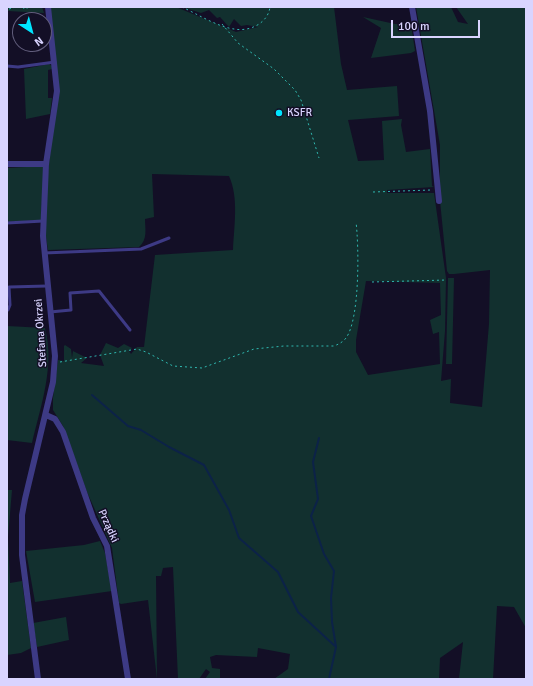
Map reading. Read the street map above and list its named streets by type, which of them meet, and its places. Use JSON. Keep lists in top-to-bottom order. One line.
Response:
{"streets":{"street":["Stefana Okrzei","Prządki"]},"crossings":[["Stefana Okrzei","Prządki"]],"places":["KSFR"],"scale_bar":"100 m","north":"bottom right"}
